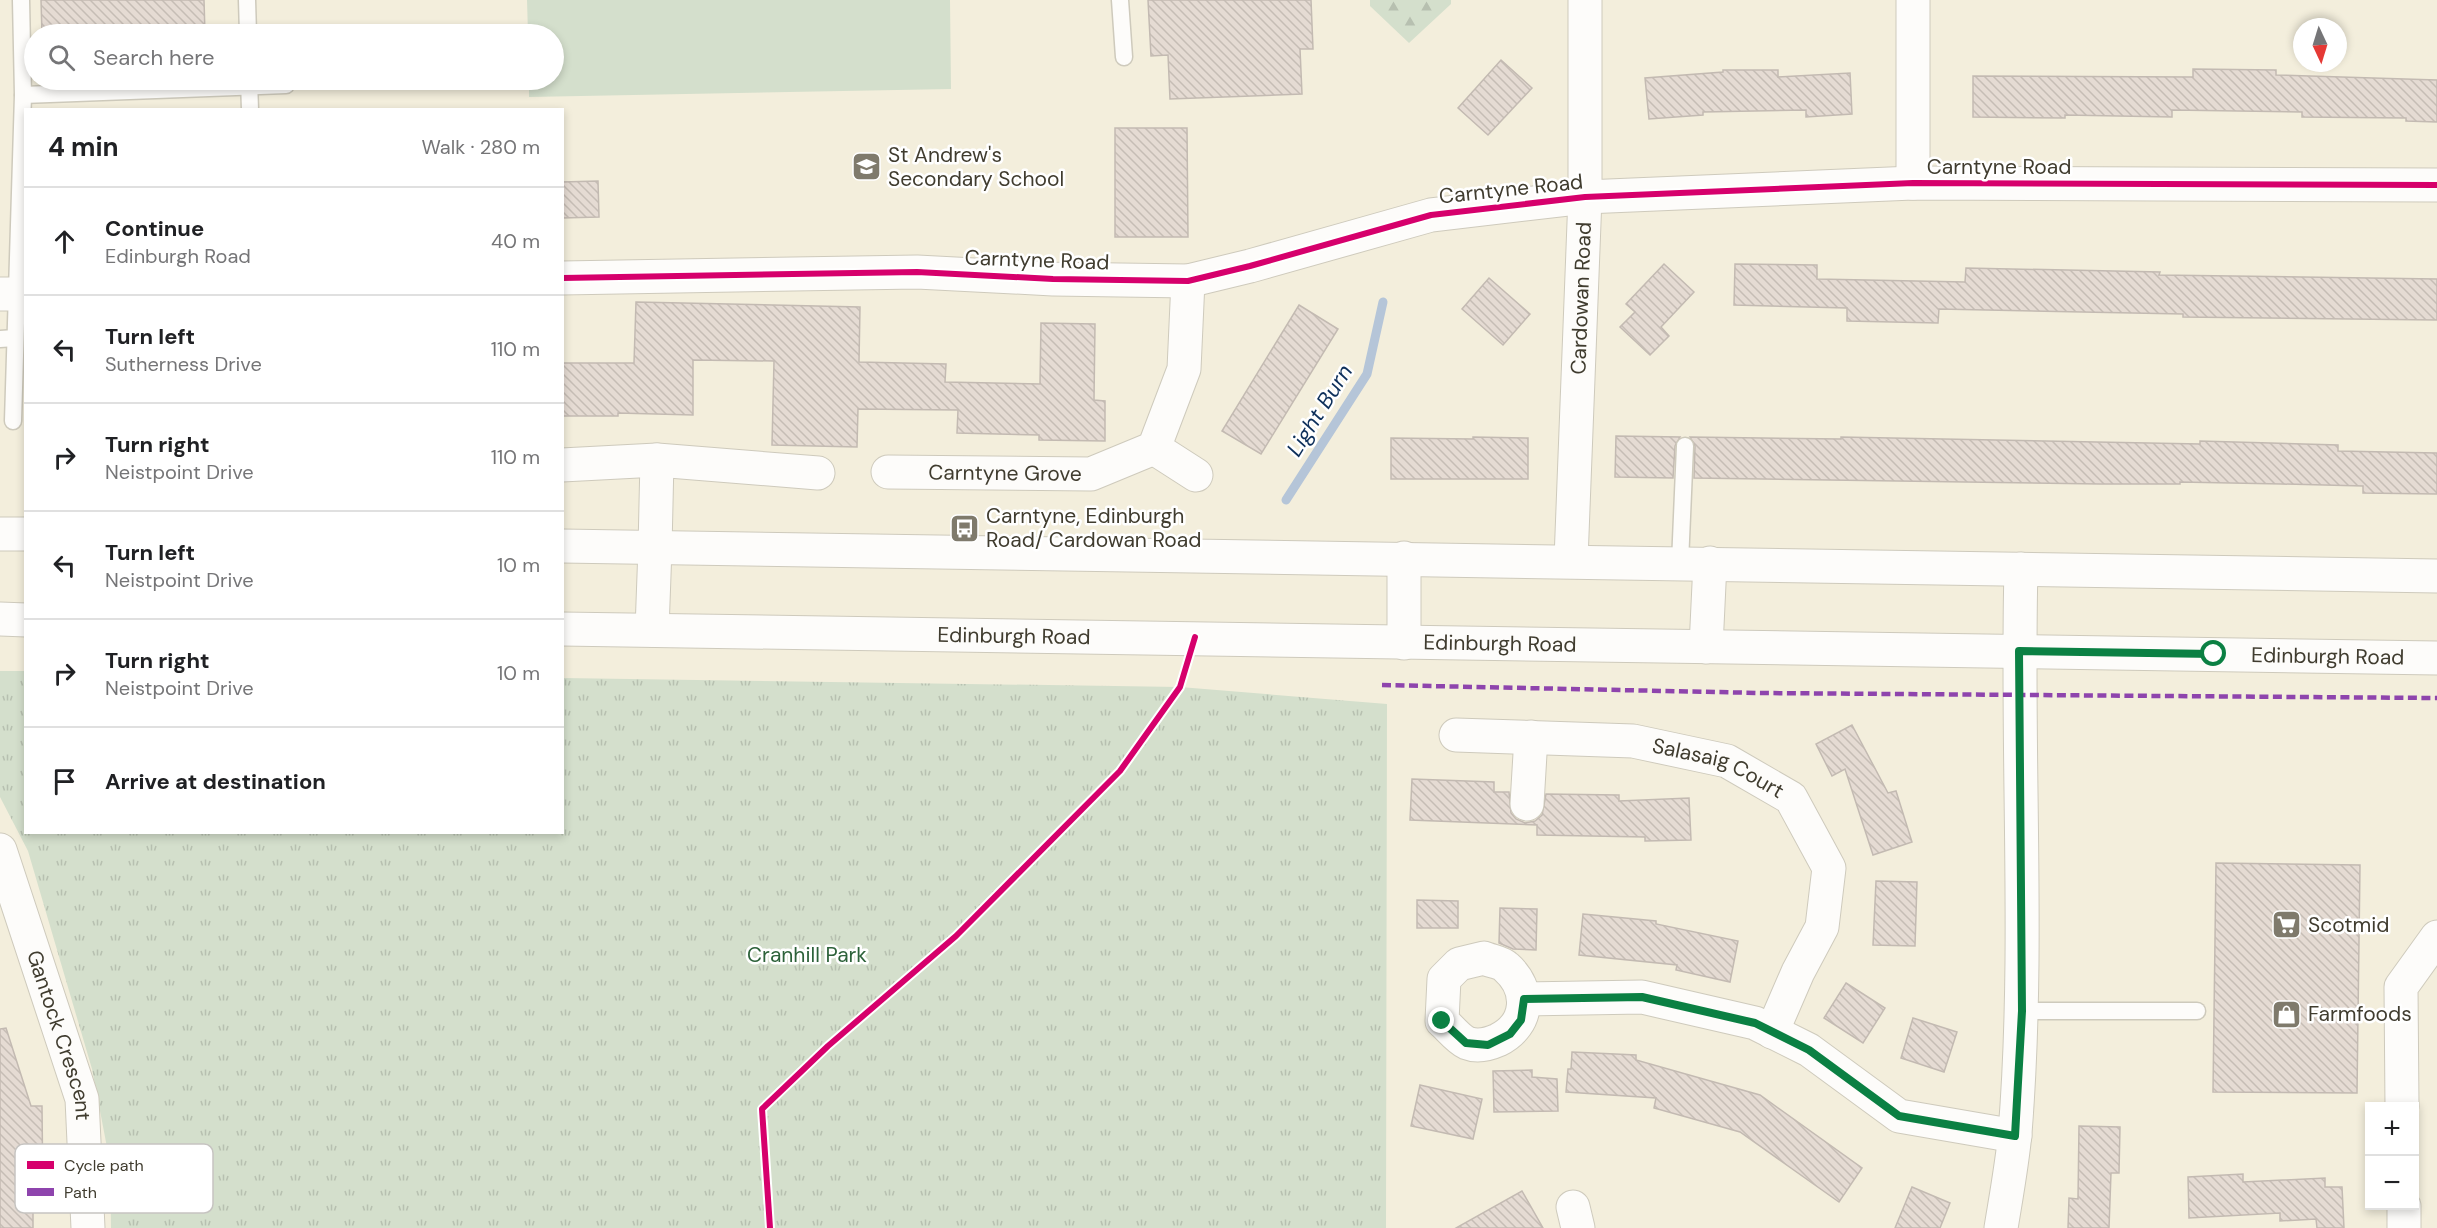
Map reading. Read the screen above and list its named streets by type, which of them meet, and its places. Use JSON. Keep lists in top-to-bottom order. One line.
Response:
{"streets":{"street":["Carntyne Road","Cardowan Road","Carntyne Grove","Edinburgh Road","Salasaig Court","Gantock Crescent"]},"crossings":[["Carntyne Road","Cardowan Road"]],"water":["Light Burn"],"parks":["Cranhill Park"],"places":{"school or university":["St Andrew's Secondary School"],"bus stop":["Carntyne, Edinburgh Road/ Cardowan Road"],"supermarket":["Scotmid"],"shop":["Farmfoods"]},"legend":["Cycle path","Path"],"north":"bottom","page":{"search":"Search here","heading":["4 min","Walk · 280 m"],"list":[["Continue","Edinburgh Road","40 m"],["Turn left","Sutherness Drive","110 m"],["Turn right","Neistpoint Drive","110 m"],["Turn left","Neistpoint Drive","10 m"],["Turn right","Neistpoint Drive","10 m"],"Arrive at destination"],"map_buttons":["+","−"]}}
